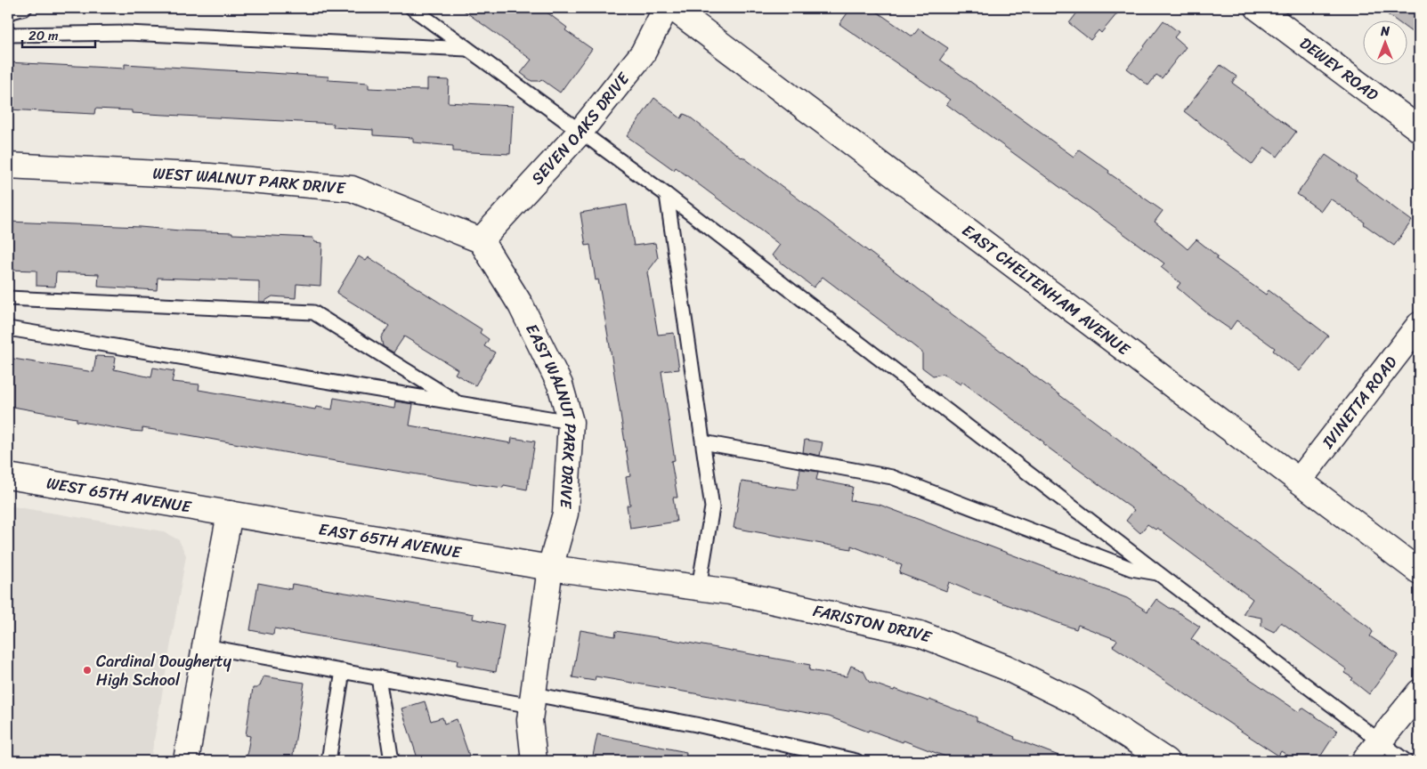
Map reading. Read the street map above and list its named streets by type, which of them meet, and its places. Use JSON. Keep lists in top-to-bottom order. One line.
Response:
{"streets":{"main road":["DEWEY ROAD","SEVEN OAKS DRIVE","WEST WALNUT PARK DRIVE","EAST CHELTENHAM AVENUE","IVINETTA ROAD","EAST WALNUT PARK DRIVE","WEST 65TH AVENUE","EAST 65TH AVENUE","FARISTON DRIVE"]},"crossings":[["SEVEN OAKS DRIVE","WEST WALNUT PARK DRIVE"],["SEVEN OAKS DRIVE","EAST WALNUT PARK DRIVE"],["WEST WALNUT PARK DRIVE","EAST WALNUT PARK DRIVE"],["EAST CHELTENHAM AVENUE","IVINETTA ROAD"],["EAST WALNUT PARK DRIVE","EAST 65TH AVENUE"],["EAST WALNUT PARK DRIVE","FARISTON DRIVE"],["WEST 65TH AVENUE","EAST 65TH AVENUE"],["EAST 65TH AVENUE","FARISTON DRIVE"]],"places":["Cardinal Dougherty High School"],"scale_bar":"20 m","north":"top"}
